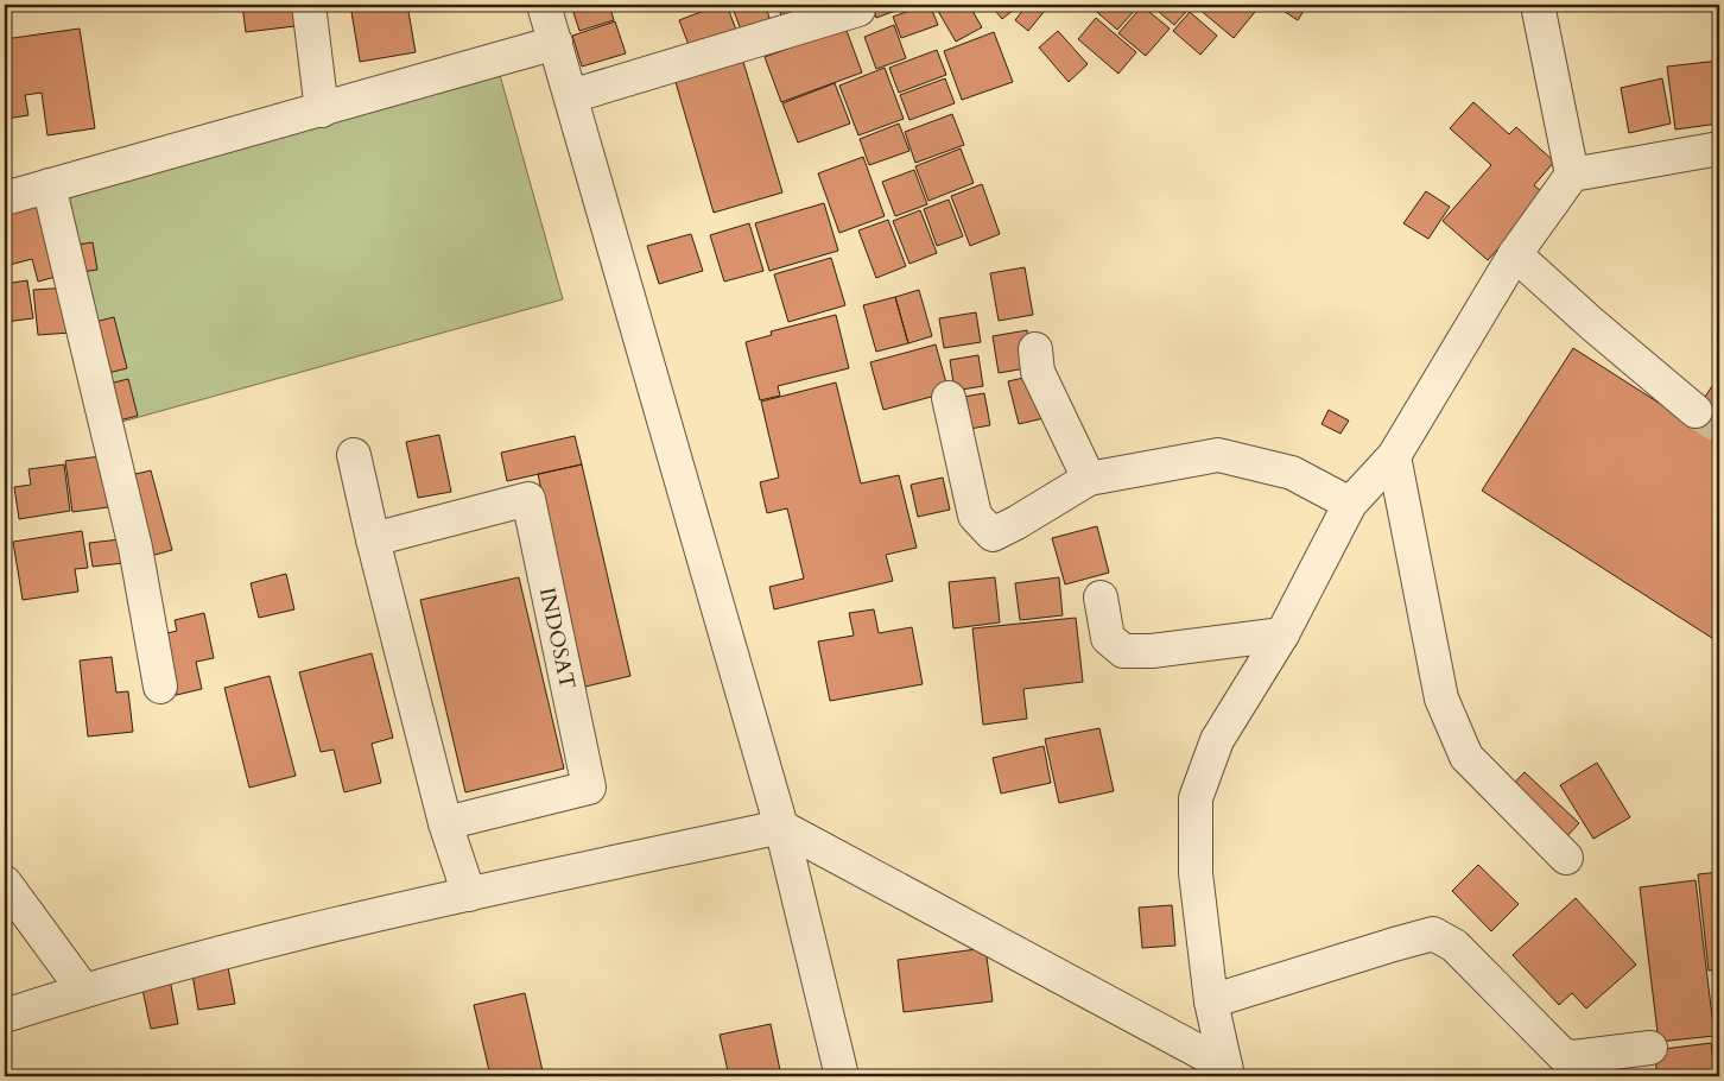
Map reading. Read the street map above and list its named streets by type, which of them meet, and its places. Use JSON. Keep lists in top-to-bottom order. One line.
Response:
{"streets":{"street":["INDOSAT"]}}
